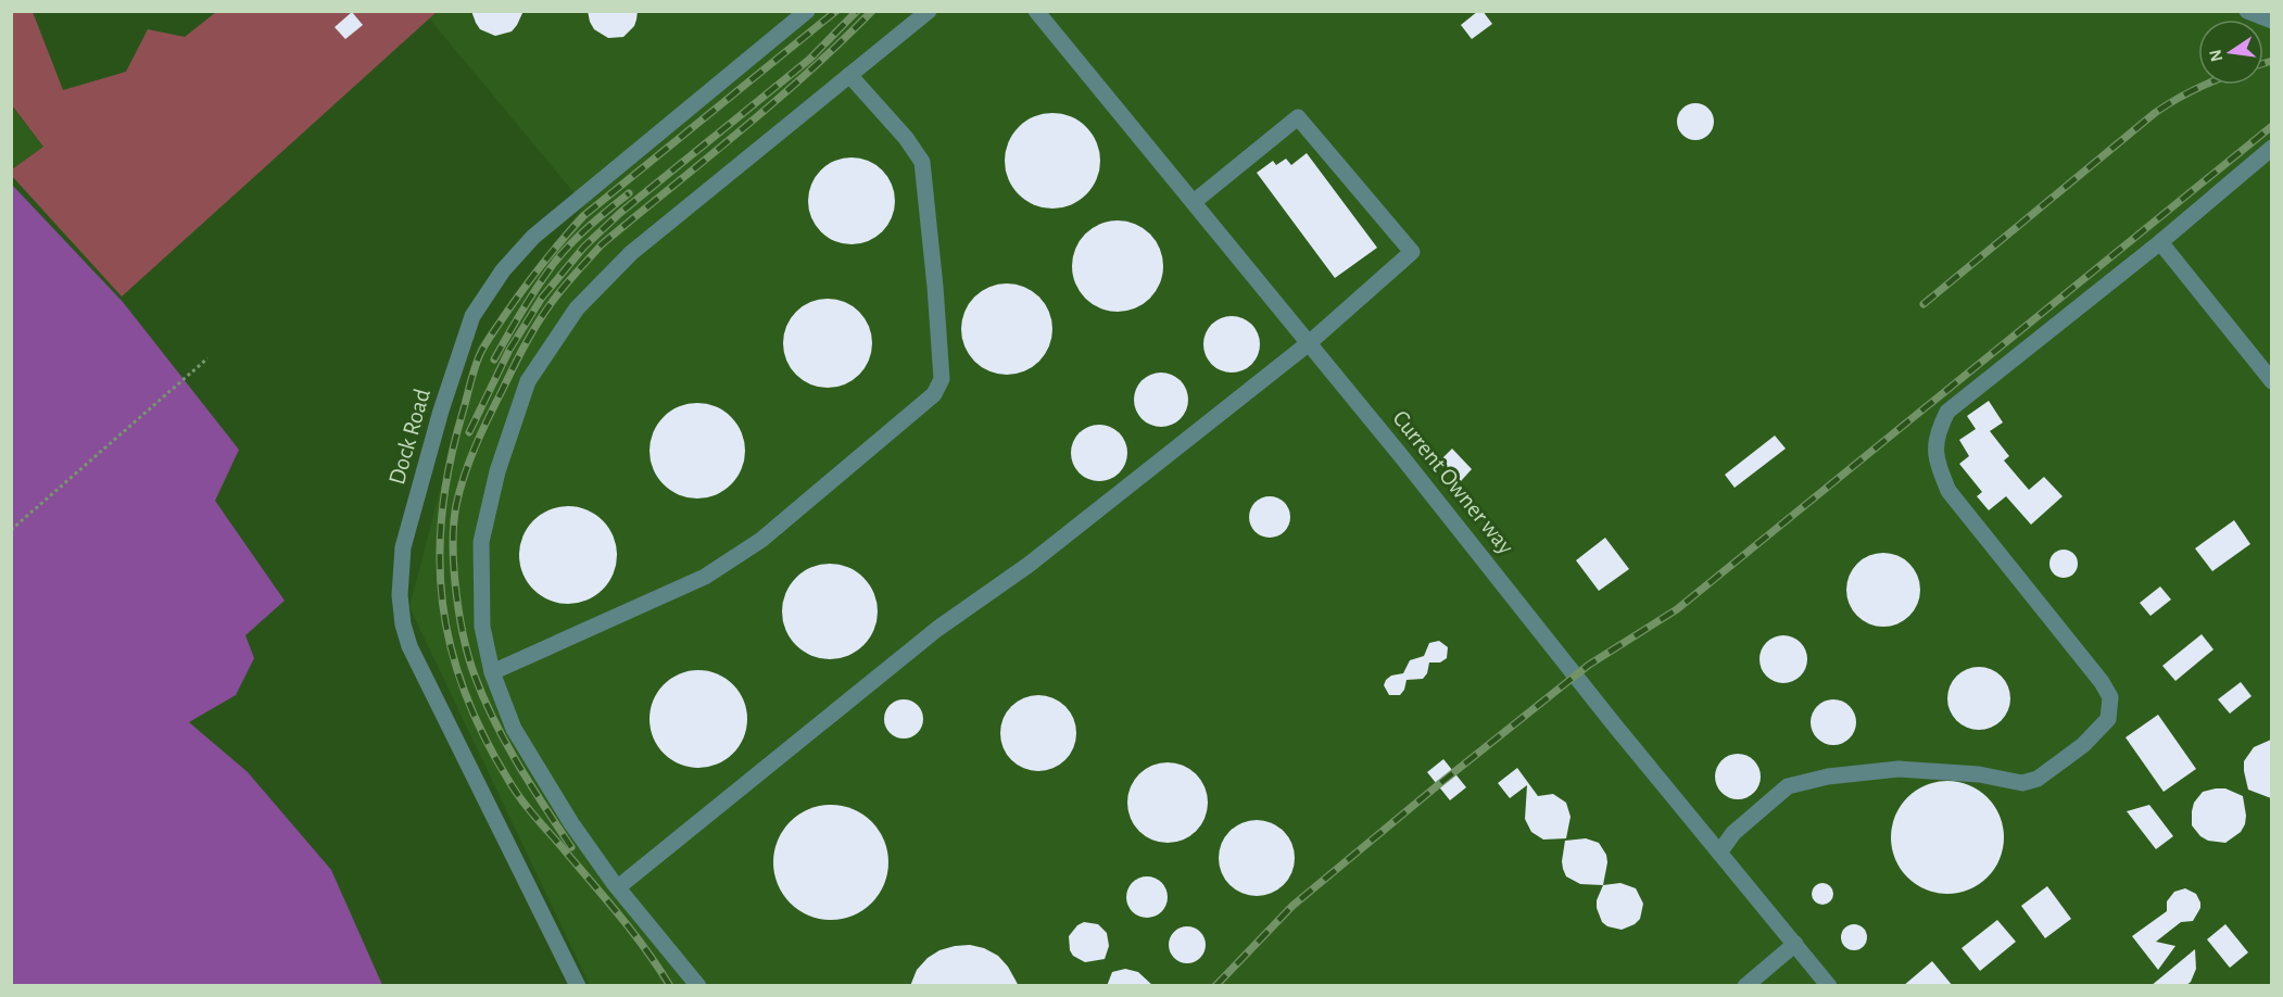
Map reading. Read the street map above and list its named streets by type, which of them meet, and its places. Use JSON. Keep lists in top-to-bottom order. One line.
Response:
{"streets":{"street":["Dock Road","Current Owner way"]},"north":"left"}
